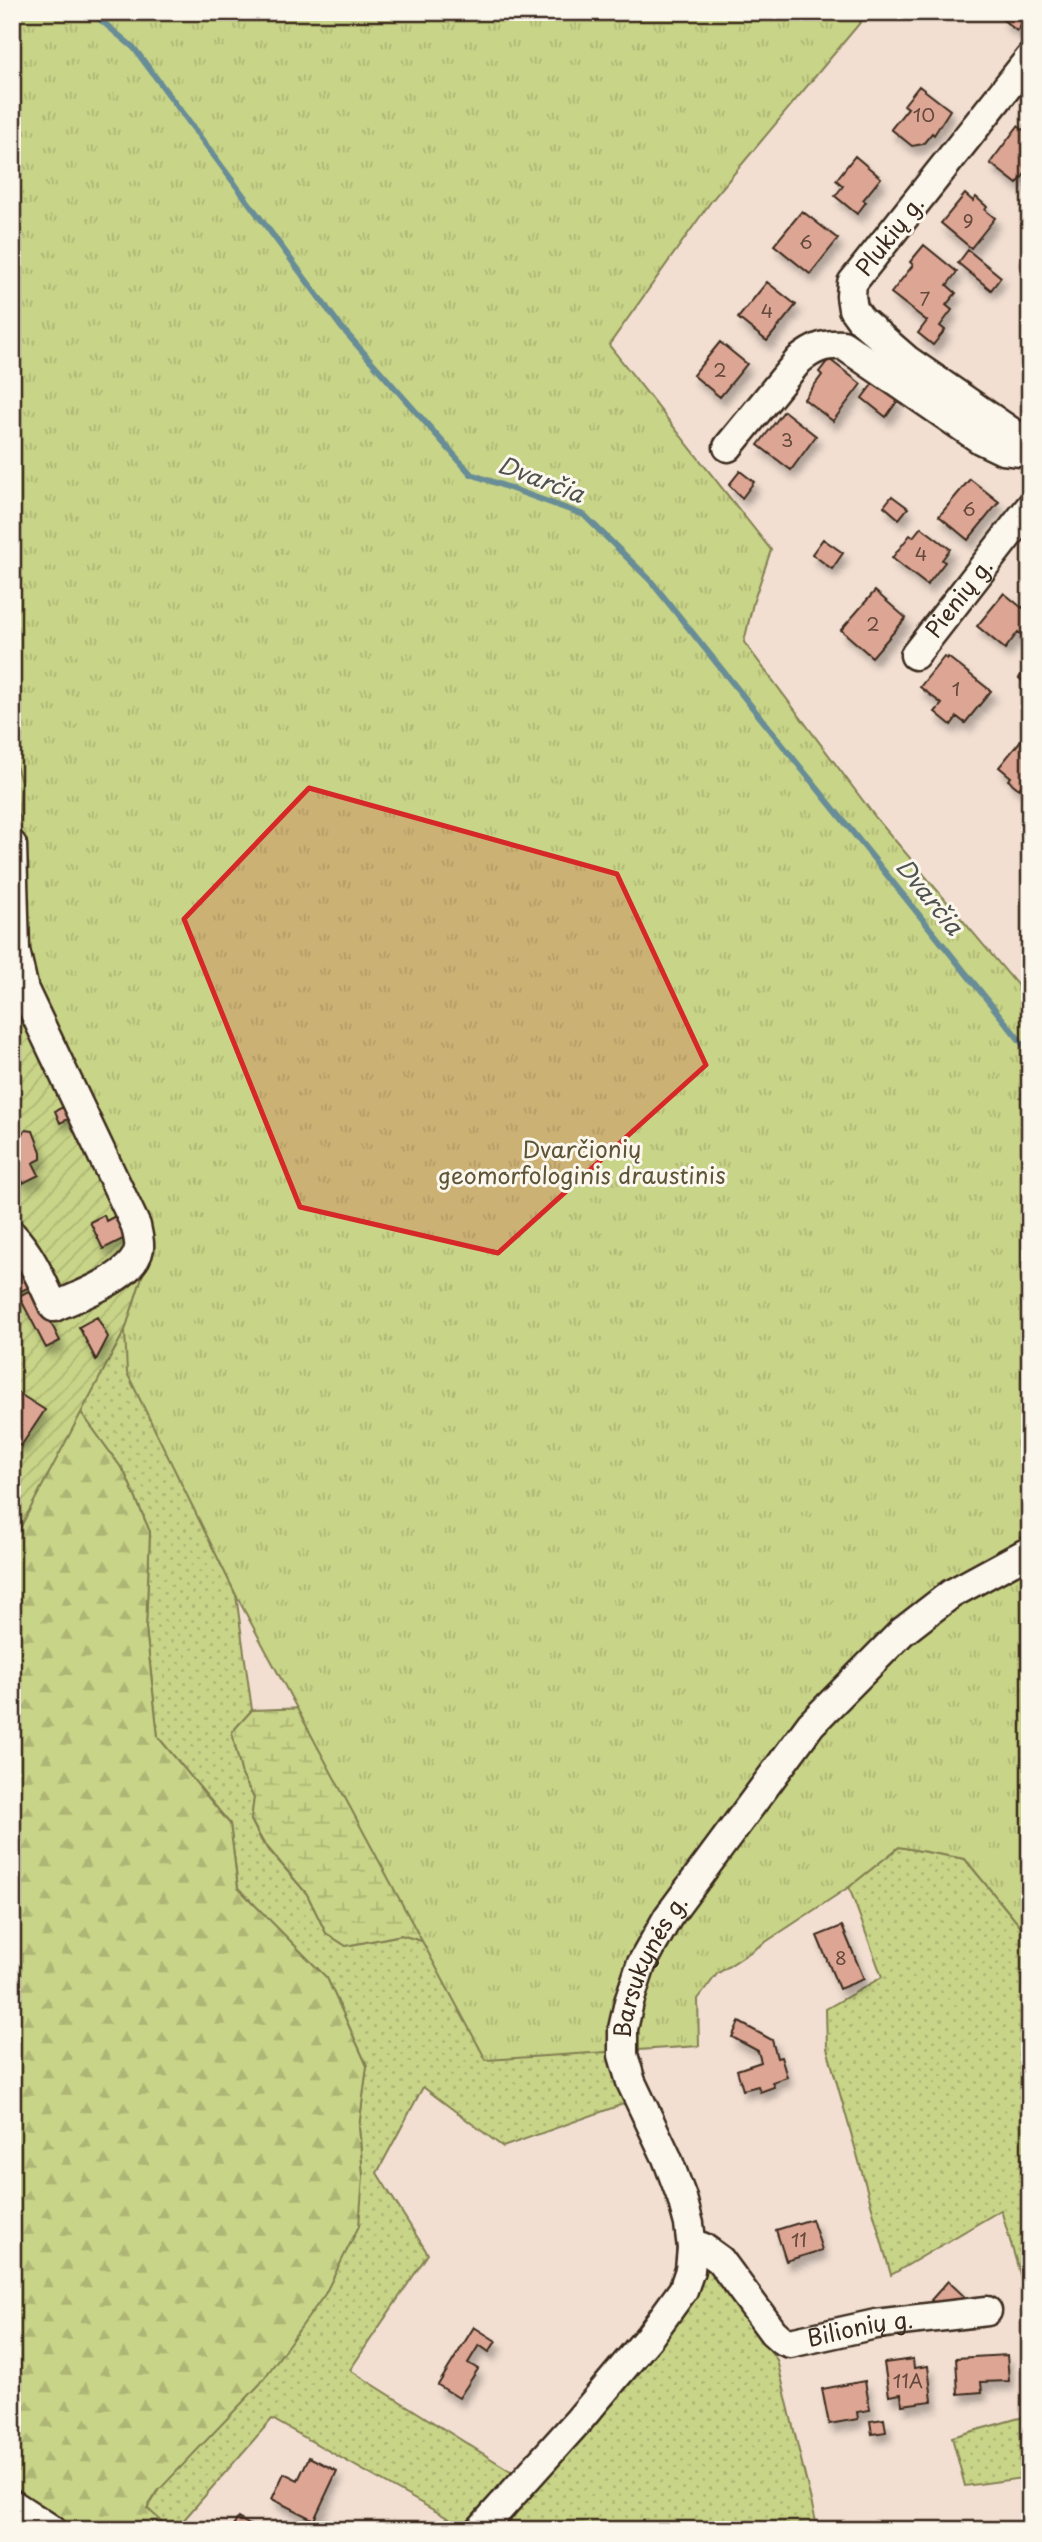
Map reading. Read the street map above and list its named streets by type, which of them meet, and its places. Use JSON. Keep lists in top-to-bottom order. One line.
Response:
{"streets":{"street":["Plukių g.","Pienių g.","Barsukynės g.","Bilionių g."]},"crossings":[["Barsukynės g.","Bilionių g."]],"water":["Dvarčia"],"parks":["Dvarčionių geomorfologinis draustinis"],"house_numbers":["10","9","6","7","4","2","3","6","4","2","1","8","11","11A"]}
